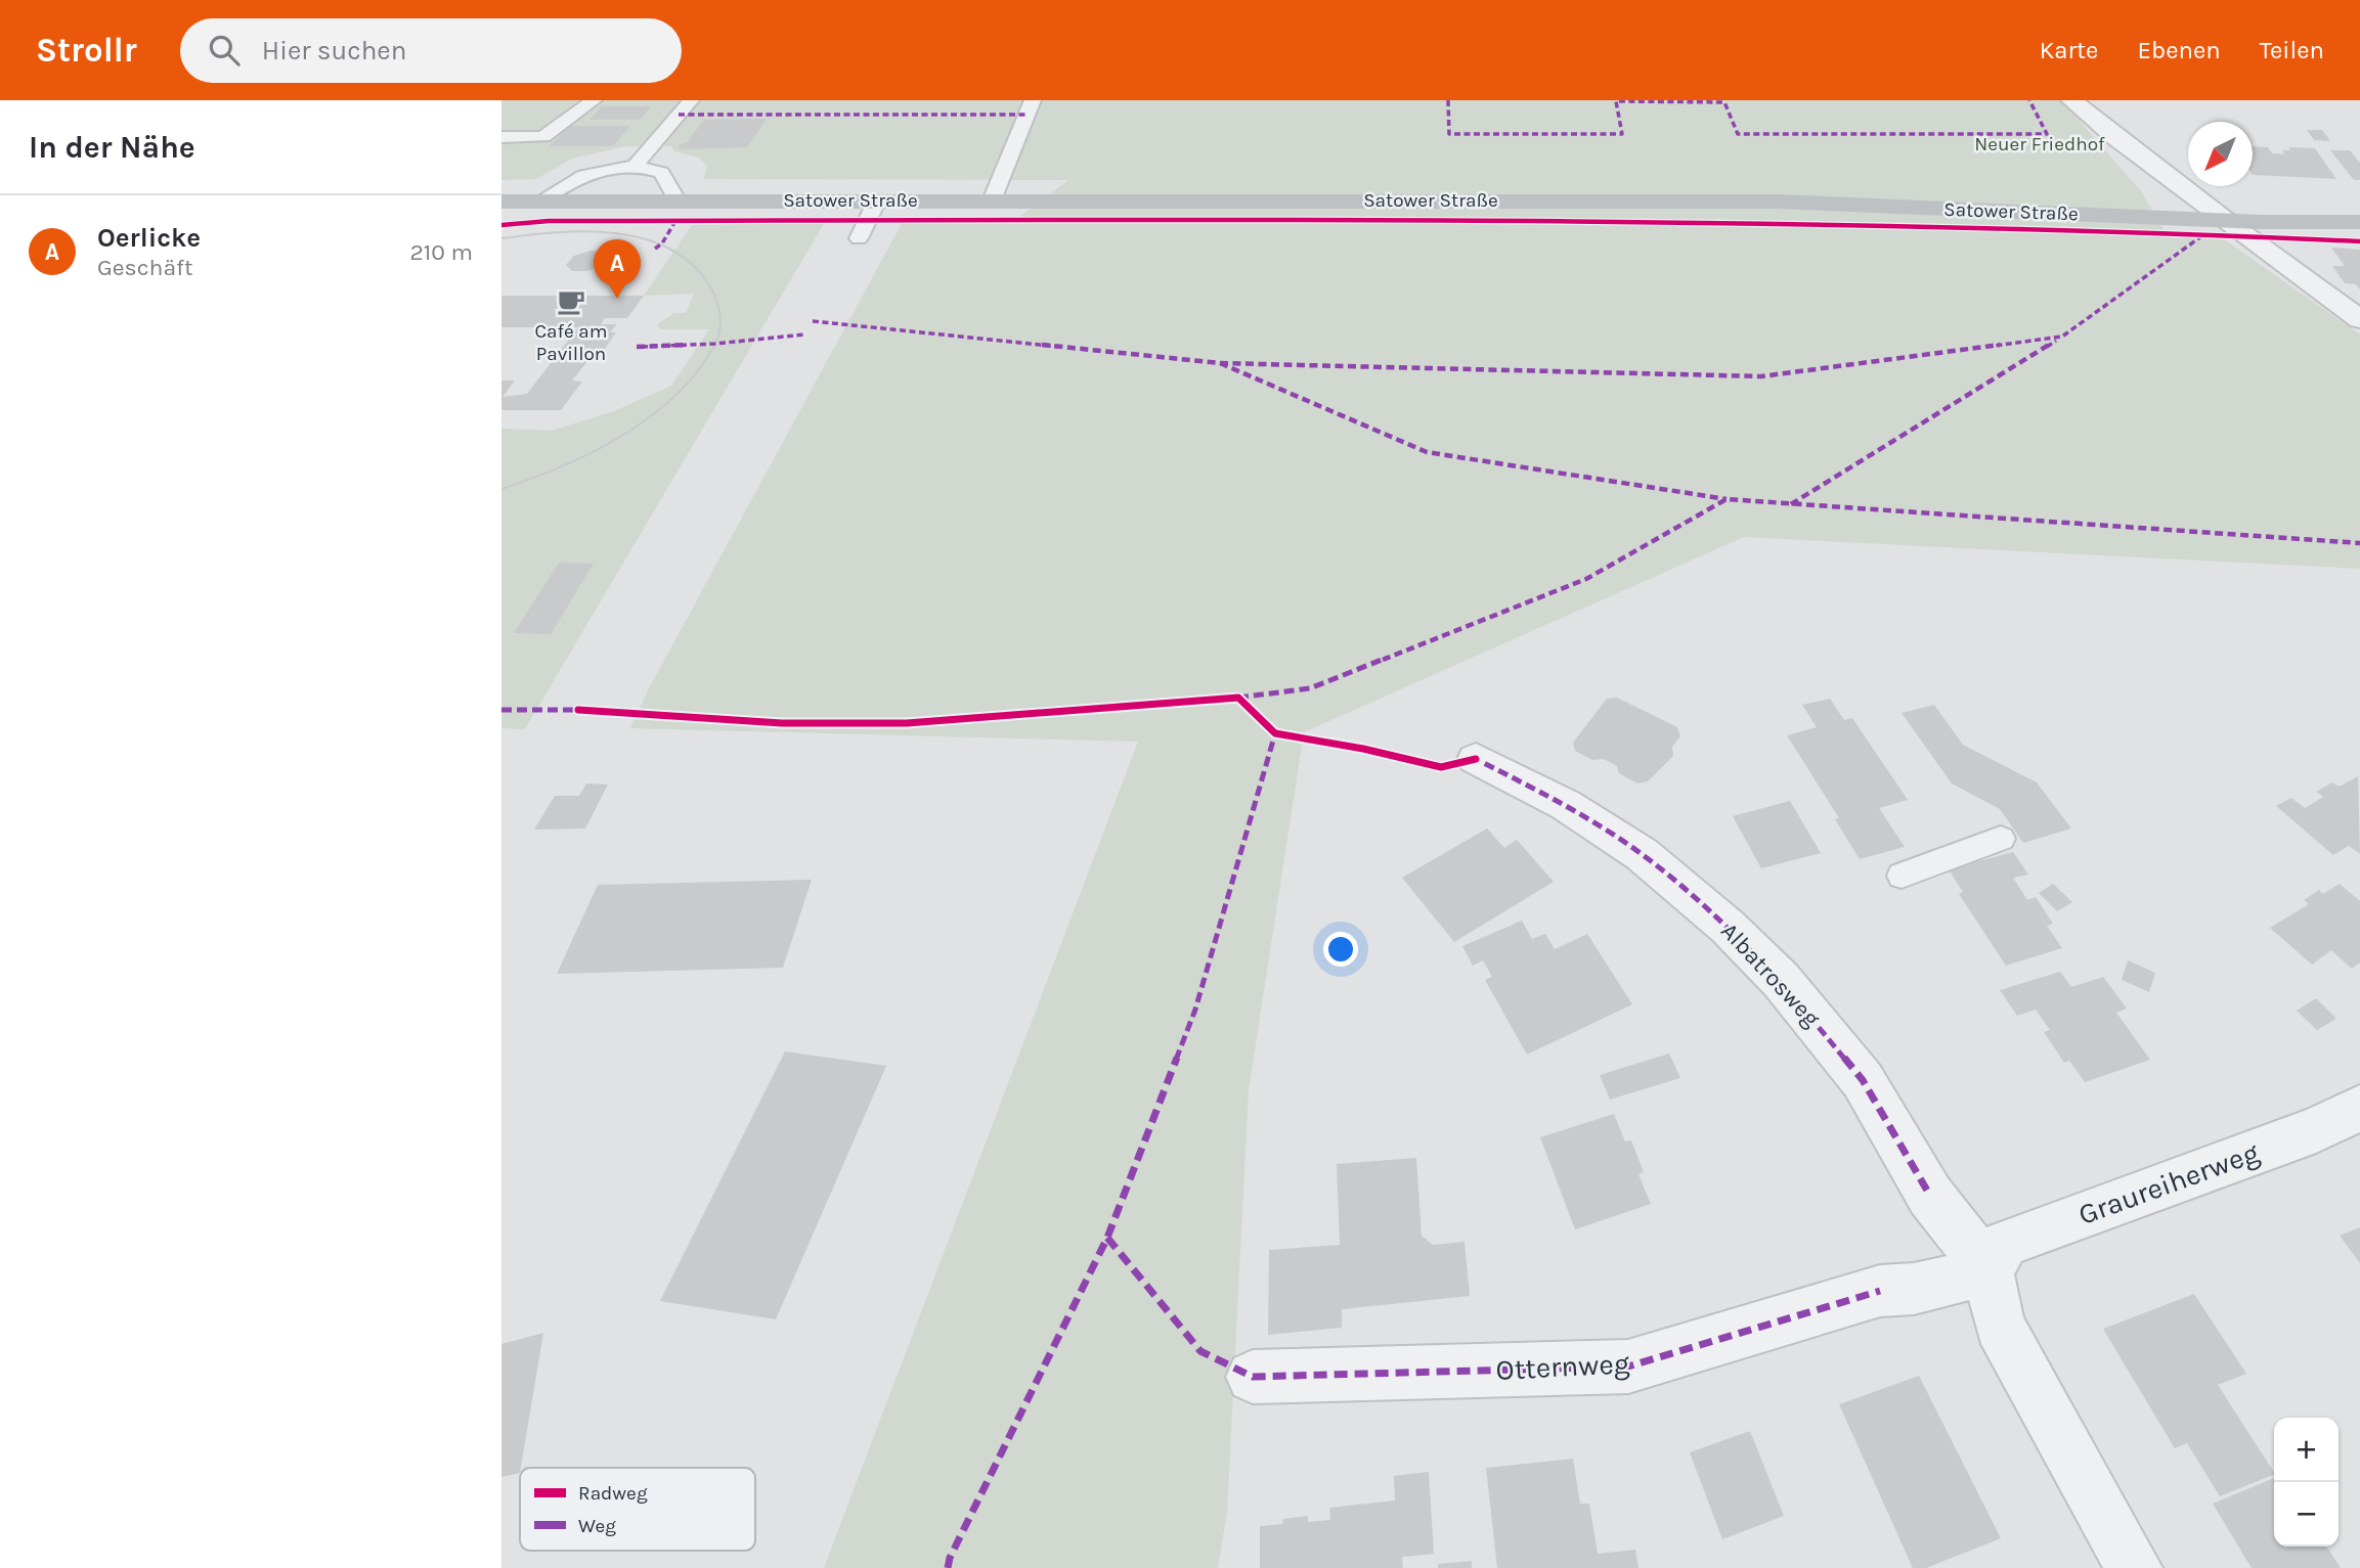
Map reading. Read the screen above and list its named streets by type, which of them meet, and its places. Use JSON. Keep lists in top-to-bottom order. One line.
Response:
{"streets":{"main road":["Satower Straße"],"street":["Albatrosweg","Graureiherweg","Otternweg"]},"crossings":[["Albatrosweg","Graureiherweg"],["Albatrosweg","Otternweg"],["Graureiherweg","Otternweg"]],"parks":["Neuer Friedhof"],"places":{"cafe":["Café am Pavillon"]},"legend":["Radweg","Weg"],"north":"bottom left","page":{"header":"Strollr","search":"Hier suchen","nav":["Karte","Ebenen","Teilen"],"heading":"In der Nähe","list":[{"mark":"A","name":"Oerlicke","note":"Geschäft","value":"210 m"}],"pins":"A","map_buttons":["+","−"]}}
